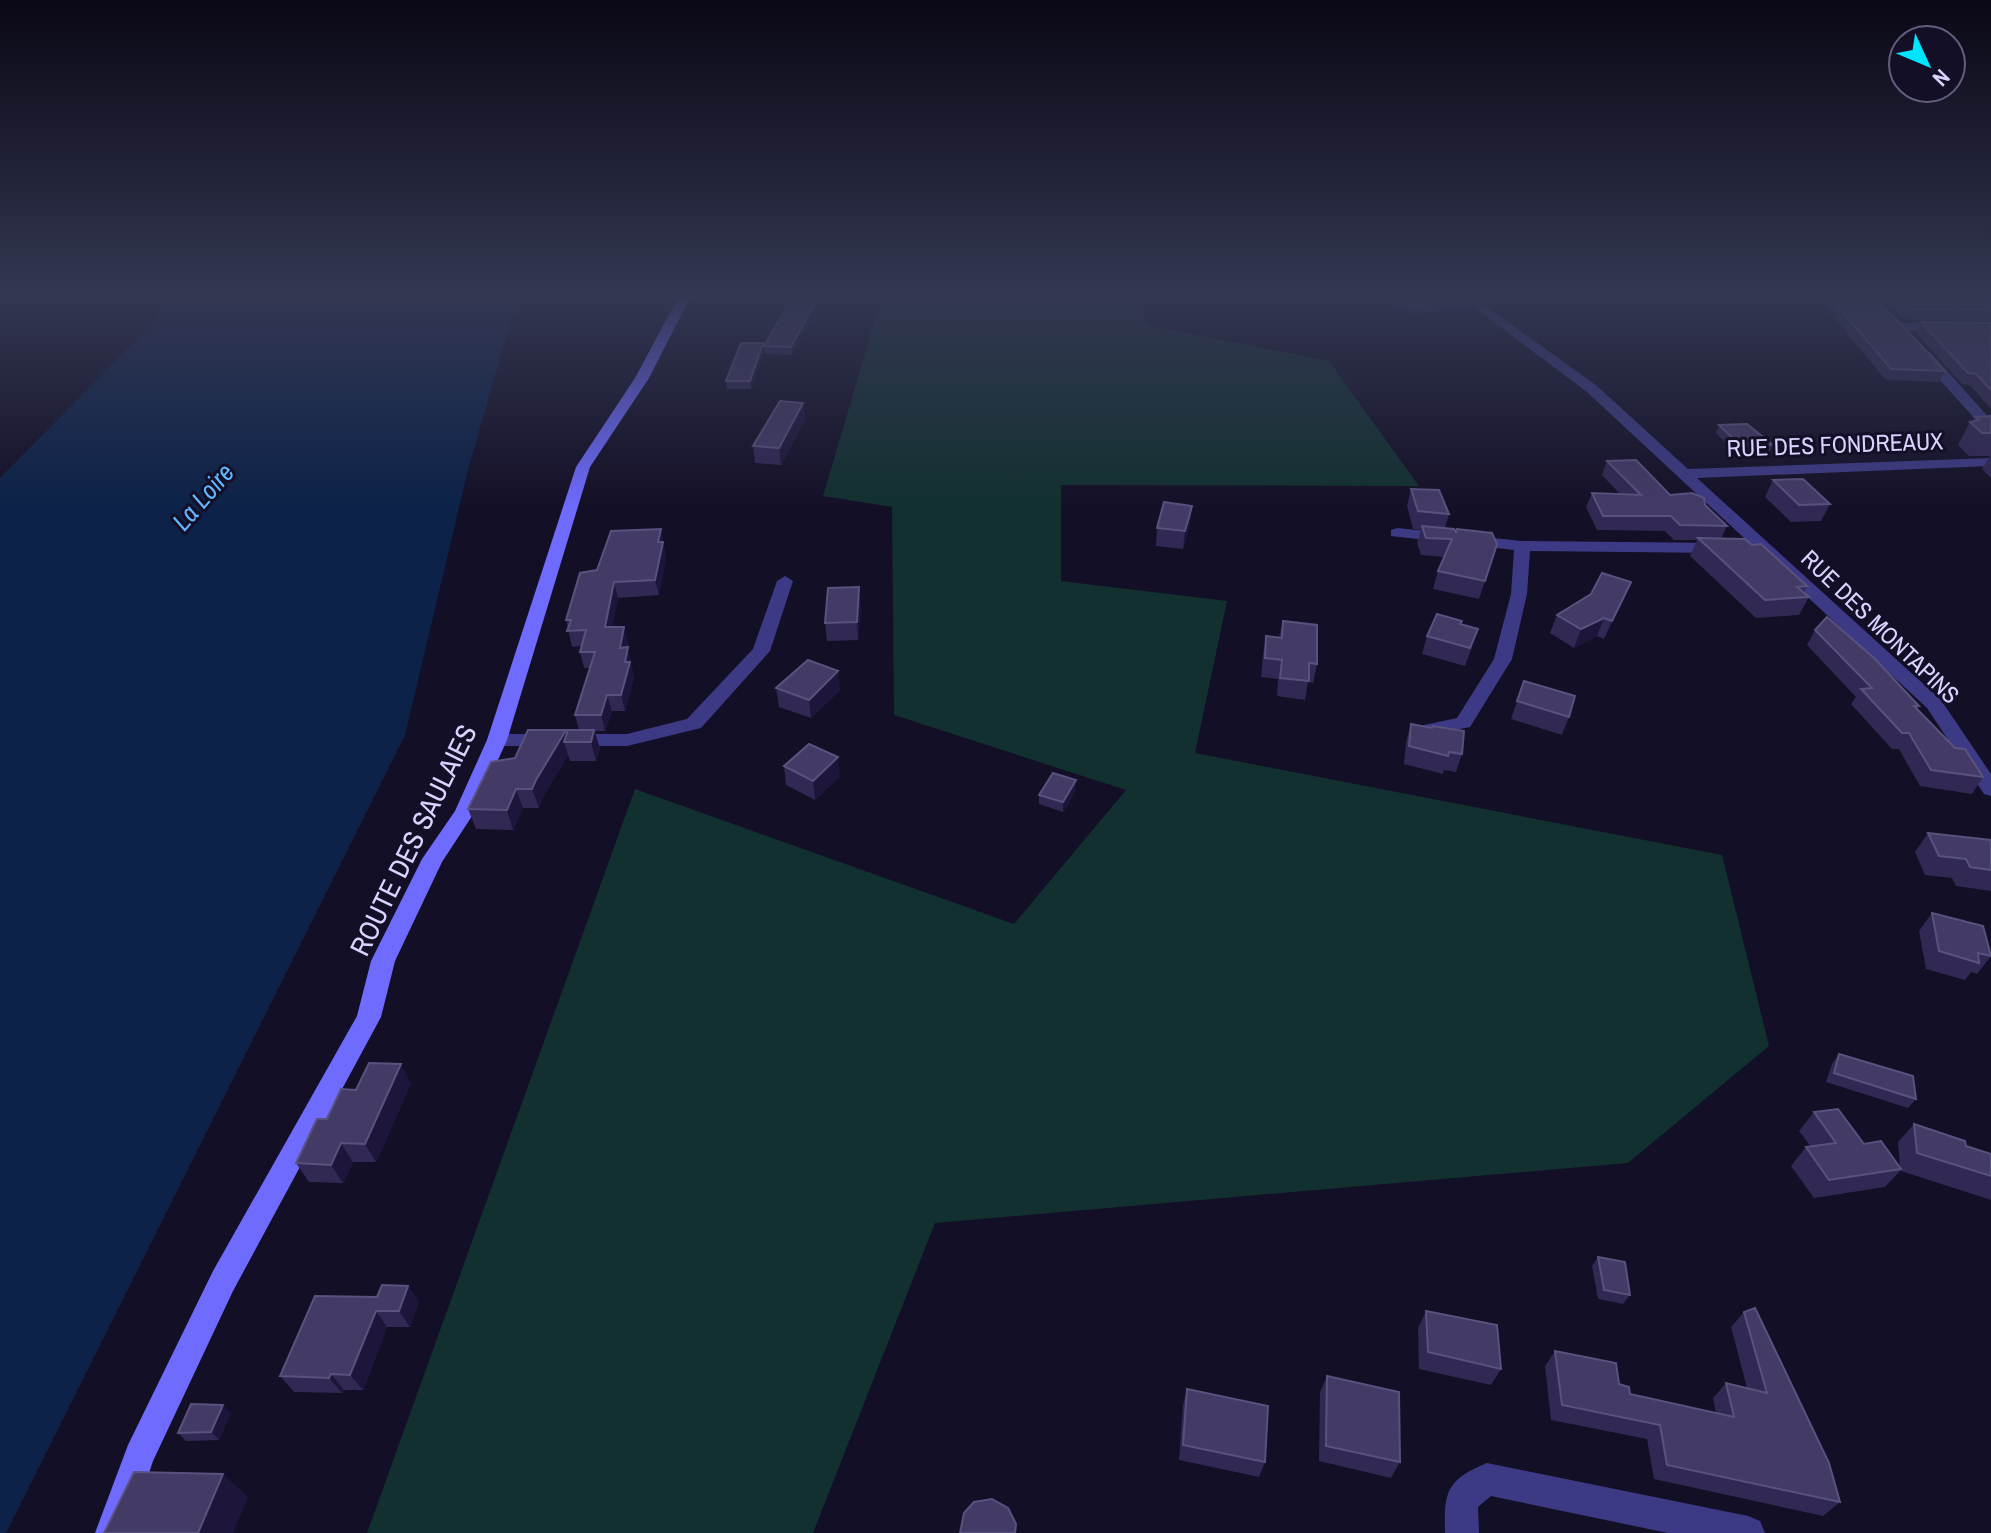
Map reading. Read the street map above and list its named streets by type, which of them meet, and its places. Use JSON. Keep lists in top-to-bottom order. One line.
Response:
{"streets":{"street":["RUE DES FONDREAUX","RUE DES MONTAPINS","ROUTE DES SAULAIES"]},"crossings":[["RUE DES FONDREAUX","RUE DES MONTAPINS"]],"water":["La Loire"],"north":"bottom right"}
